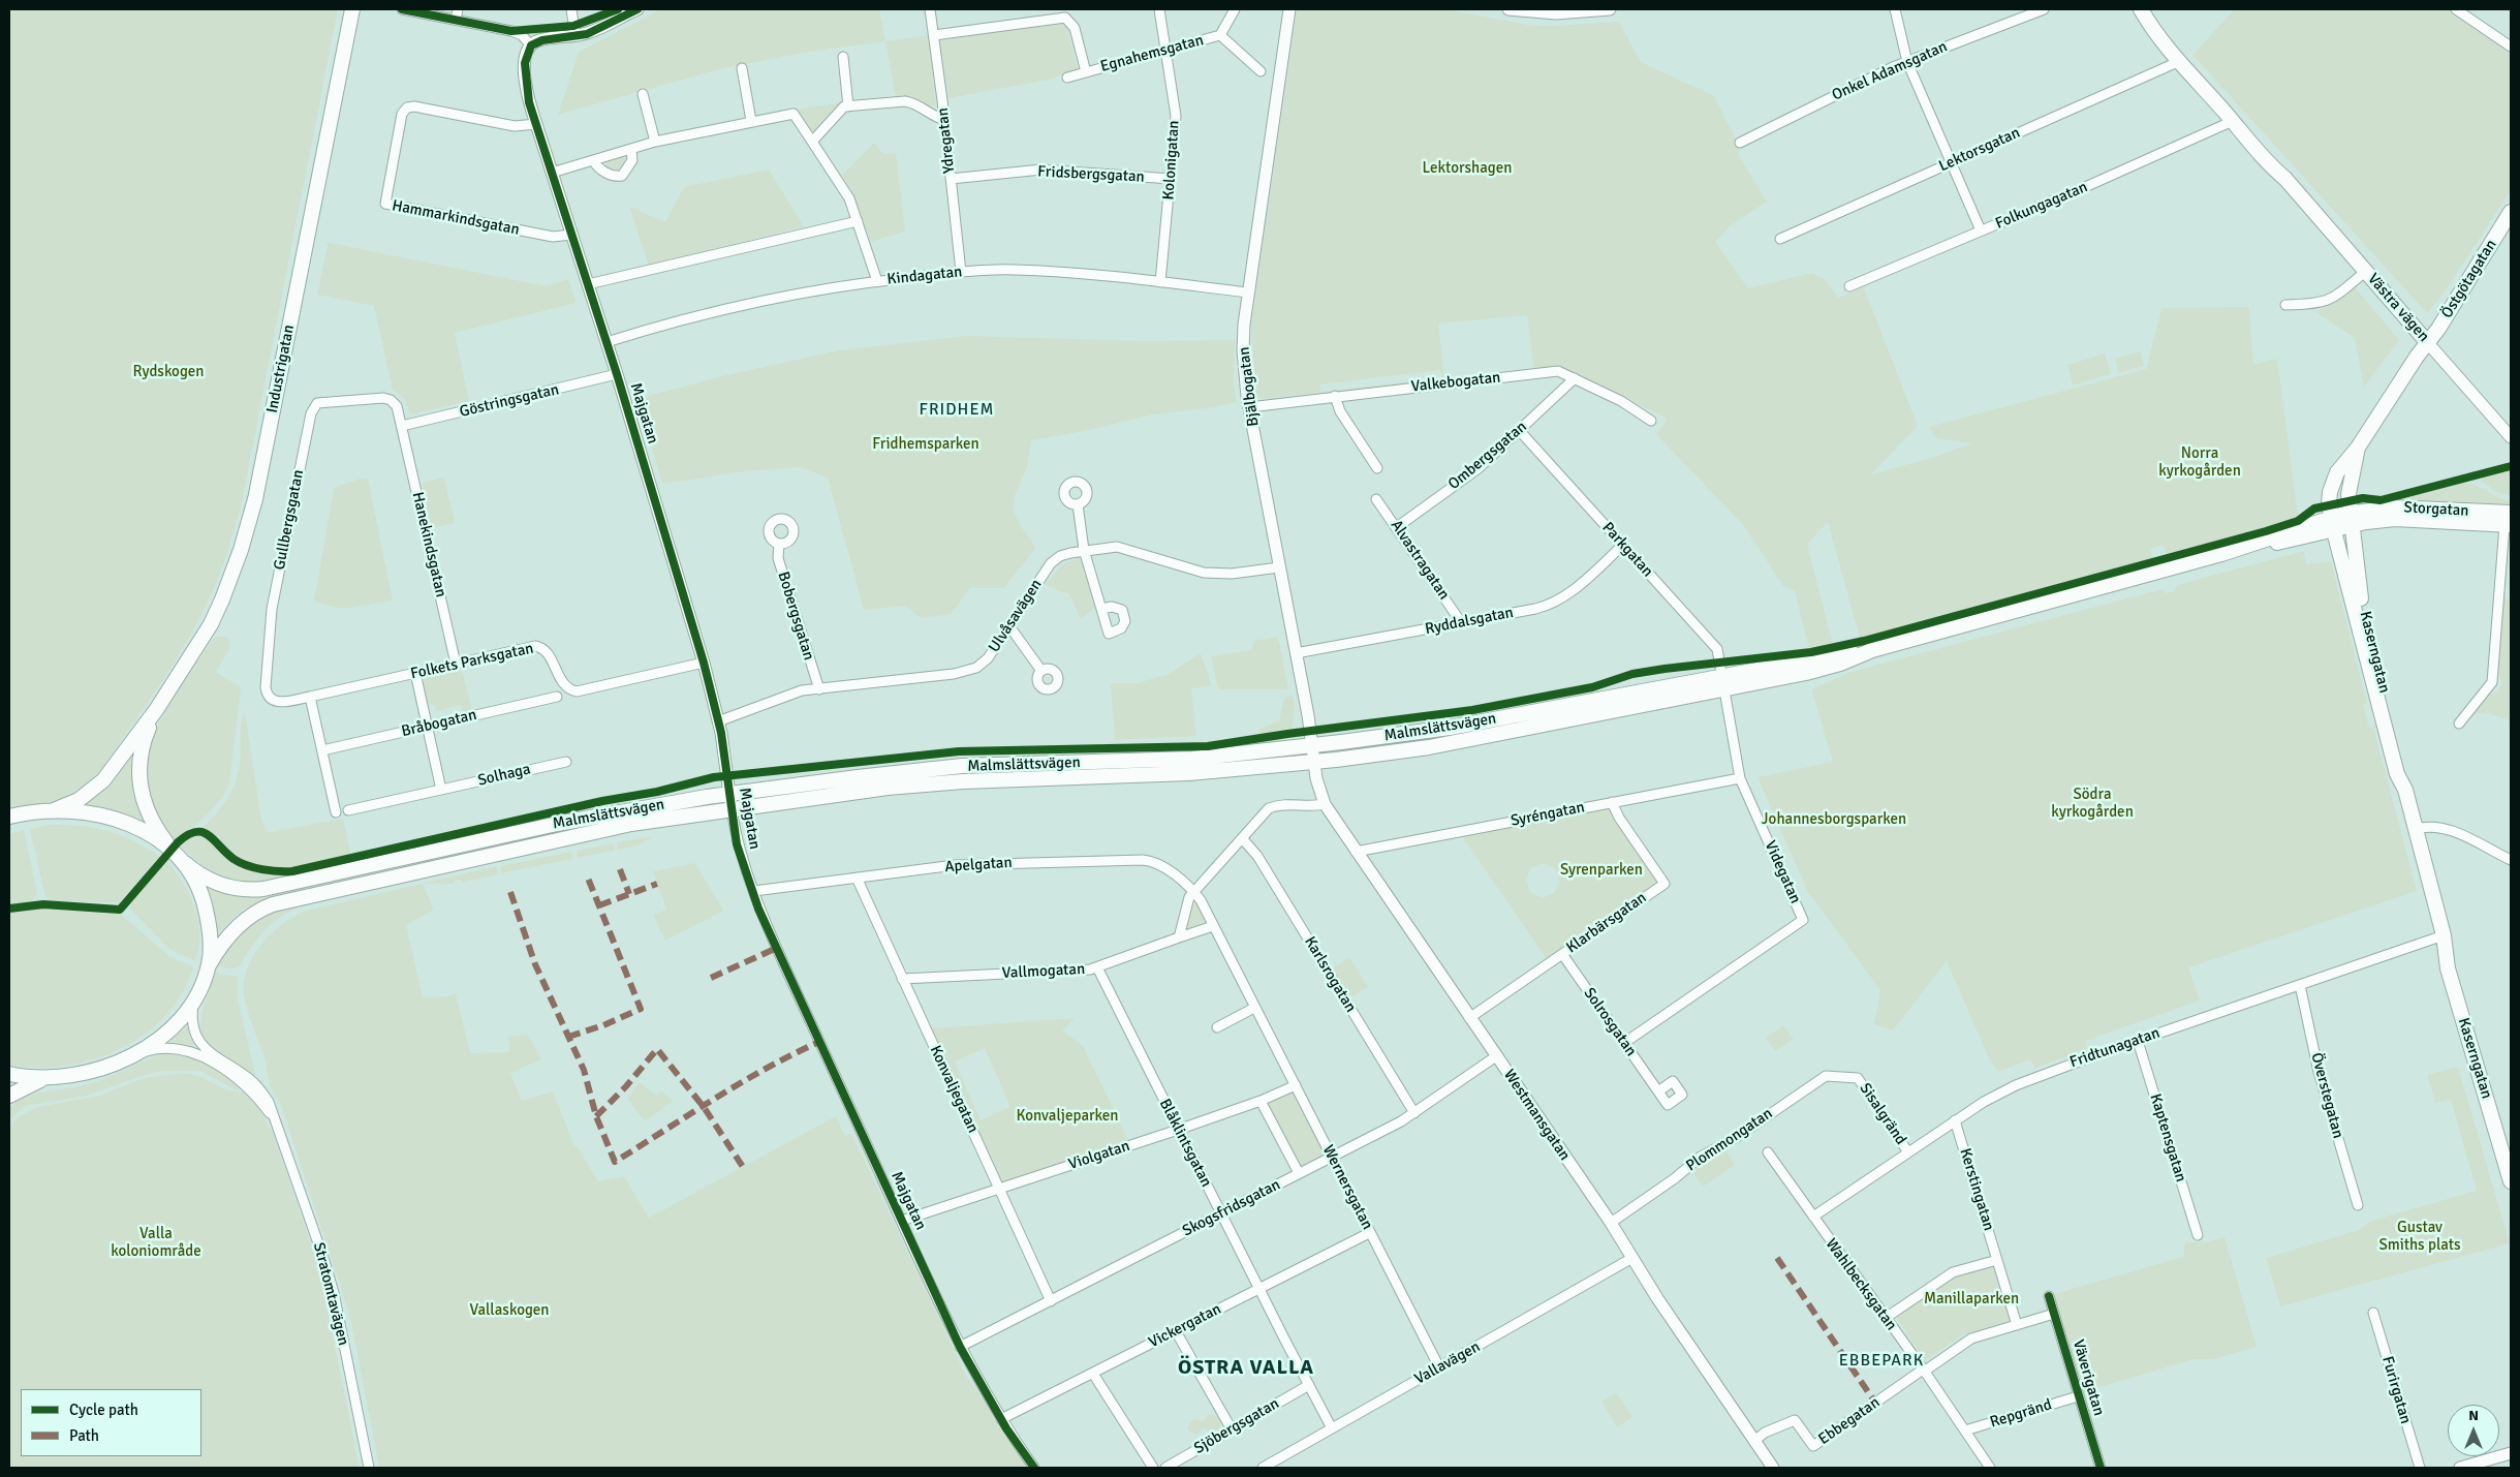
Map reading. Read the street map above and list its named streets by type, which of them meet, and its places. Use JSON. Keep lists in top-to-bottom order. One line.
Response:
{"streets":{"main road":["Östgötagatan","Västra vägen","Industrigatan","Storgatan","Kaserngatan","Malmslättsvägen"],"street":["Egnahemsgatan","Onkel Adamsgatan","Ydregatan","Lektorsgatan","Kolonigatan","Fridsbergsgatan","Folkungagatan","Hammarkindsgatan","Kindagatan","Valkebogatan","Bjälbogatan","Göstringsgatan","Majgatan","Ombergsgatan","Gullbergsgatan","Hanekindsgatan","Parkgatan","Alvastragatan","Bobergsgatan","Ulvåsavägen","Ryddalsgatan","Folkets Parksgatan","Bråbogatan","Solhaga","Syréngatan","Apelgatan","Videgatan","Klarbärsgatan","Vallmogatan","Karlsrogatan","Solrosgatan","Fridtunagatan","Konvaljegatan","Överstegatan","Sisalgränd","Westmansgatan","Kaptensgatan","Plommongatan","Blåklintsgatan","Violgatan","Wernersgatan","Kerstingatan","Skogsfridsgatan","Wahlbecksgatan","Stratomtavägen","Vickergatan","Vallavägen","Väverigatan","Furirgatan","Repgränd","Ebbegatan","Sjöbergsgatan"]},"crossings":[["Egnahemsgatan","Ydregatan"],["Egnahemsgatan","Kolonigatan"],["Ydregatan","Fridsbergsgatan"],["Ydregatan","Kindagatan"],["Lektorsgatan","Västra vägen"],["Kolonigatan","Fridsbergsgatan"],["Kolonigatan","Kindagatan"],["Folkungagatan","Västra vägen"],["Hammarkindsgatan","Majgatan"],["Kindagatan","Bjälbogatan"],["Kindagatan","Majgatan"],["Östgötagatan","Västra vägen"],["Östgötagatan","Storgatan"],["Östgötagatan","Kaserngatan"],["Östgötagatan","Malmslättsvägen"],["Valkebogatan","Bjälbogatan"],["Valkebogatan","Ombergsgatan"],["Bjälbogatan","Ulvåsavägen"],["Bjälbogatan","Ryddalsgatan"],["Bjälbogatan","Malmslättsvägen"],["Bjälbogatan","Westmansgatan"],["Göstringsgatan","Majgatan"],["Göstringsgatan","Gullbergsgatan"],["Göstringsgatan","Hanekindsgatan"],["Majgatan","Ulvåsavägen"],["Majgatan","Folkets Parksgatan"],["Majgatan","Malmslättsvägen"],["Majgatan","Apelgatan"],["Majgatan","Violgatan"],["Majgatan","Skogsfridsgatan"],["Majgatan","Vickergatan"],["Ombergsgatan","Parkgatan"],["Ombergsgatan","Alvastragatan"],["Storgatan","Kaserngatan"],["Storgatan","Malmslättsvägen"],["Gullbergsgatan","Hanekindsgatan"],["Gullbergsgatan","Folkets Parksgatan"],["Hanekindsgatan","Folkets Parksgatan"],["Parkgatan","Ryddalsgatan"],["Parkgatan","Malmslättsvägen"],["Parkgatan","Videgatan"],["Alvastragatan","Ryddalsgatan"],["Bobergsgatan","Ulvåsavägen"],["Kaserngatan","Malmslättsvägen"],["Kaserngatan","Fridtunagatan"],["Malmslättsvägen","Videgatan"],["Malmslättsvägen","Westmansgatan"],["Syréngatan","Videgatan"],["Syréngatan","Klarbärsgatan"],["Syréngatan","Westmansgatan"],["Apelgatan","Konvaljegatan"],["Apelgatan","Wernersgatan"],["Videgatan","Solrosgatan"],["Klarbärsgatan","Solrosgatan"],["Klarbärsgatan","Westmansgatan"],["Vallmogatan","Konvaljegatan"],["Vallmogatan","Blåklintsgatan"],["Vallmogatan","Wernersgatan"],["Karlsrogatan","Skogsfridsgatan"],["Fridtunagatan","Överstegatan"],["Fridtunagatan","Sisalgränd"],["Fridtunagatan","Kaptensgatan"],["Fridtunagatan","Kerstingatan"],["Fridtunagatan","Wahlbecksgatan"],["Konvaljegatan","Violgatan"],["Konvaljegatan","Skogsfridsgatan"],["Sisalgränd","Plommongatan"],["Westmansgatan","Plommongatan"],["Westmansgatan","Skogsfridsgatan"],["Westmansgatan","Vallavägen"],["Westmansgatan","Ebbegatan"],["Blåklintsgatan","Violgatan"],["Blåklintsgatan","Skogsfridsgatan"],["Blåklintsgatan","Vickergatan"],["Blåklintsgatan","Vallavägen"],["Blåklintsgatan","Sjöbergsgatan"],["Violgatan","Wernersgatan"],["Wernersgatan","Skogsfridsgatan"],["Wernersgatan","Vickergatan"],["Wernersgatan","Vallavägen"],["Kerstingatan","Ebbegatan"],["Wahlbecksgatan","Repgränd"],["Wahlbecksgatan","Ebbegatan"],["Väverigatan","Repgränd"],["Väverigatan","Ebbegatan"]],"districts":["FRIDHEM","EBBEPARK","ÖSTRA VALLA"],"parks":["Lektorshagen","Rydskogen","Fridhemsparken","Norra kyrkogården","Södra kyrkogården","Johannesborgsparken","Syrenparken","Konvaljeparken","Gustav Smiths plats","Valla koloniområde","Manillaparken","Vallaskogen"],"legend":["Cycle path","Path"],"north":"top"}
